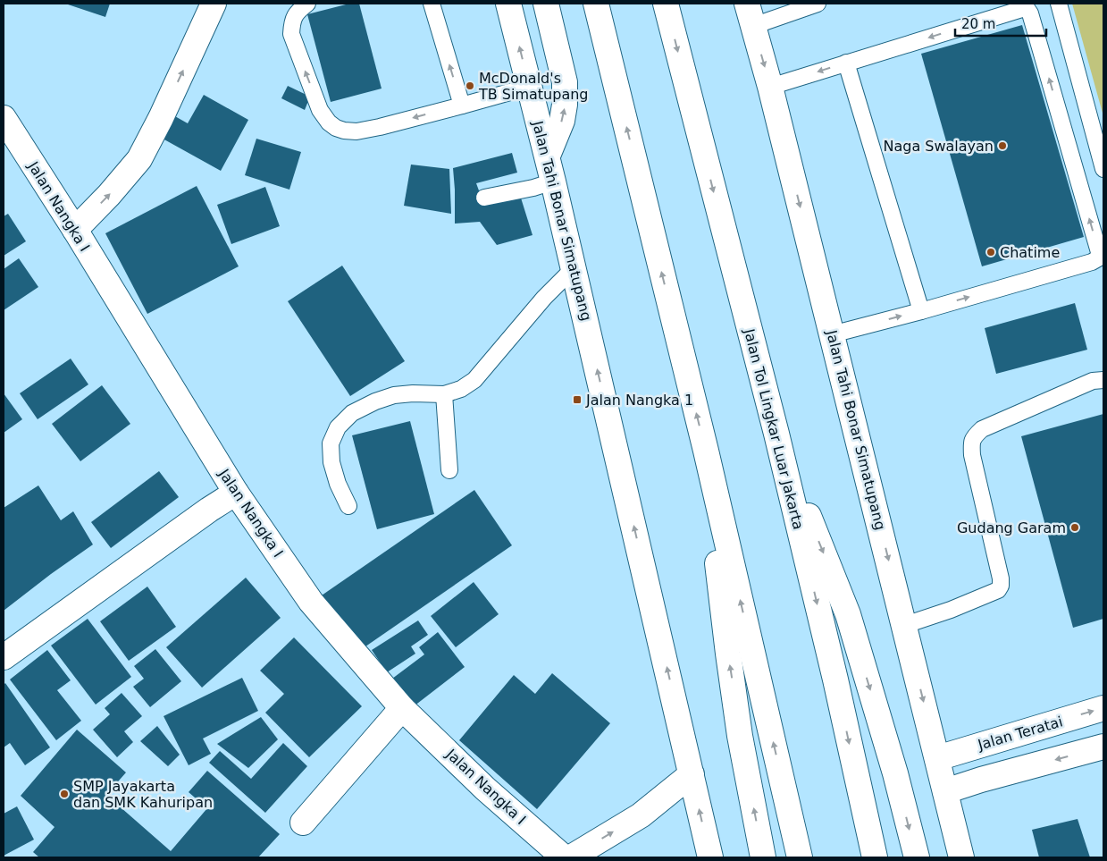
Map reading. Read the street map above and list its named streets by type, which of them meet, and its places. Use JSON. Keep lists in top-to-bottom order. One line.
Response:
{"streets":{"main road":["Jalan Nangka I","Jalan Tahi Bonar Simatupang","Jalan Tol Lingkar Luar Jakarta","Jalan Teratai"]},"crossings":[["Jalan Tahi Bonar Simatupang","Jalan Teratai"]],"places":{"other":["McDonald's TB Simatupang","Naga Swalayan","Chatime","Gudang Garam","SMP Jayakarta dan SMK Kahuripan"],"transit":["Jalan Nangka 1"]},"scale_bar":"20 m"}
